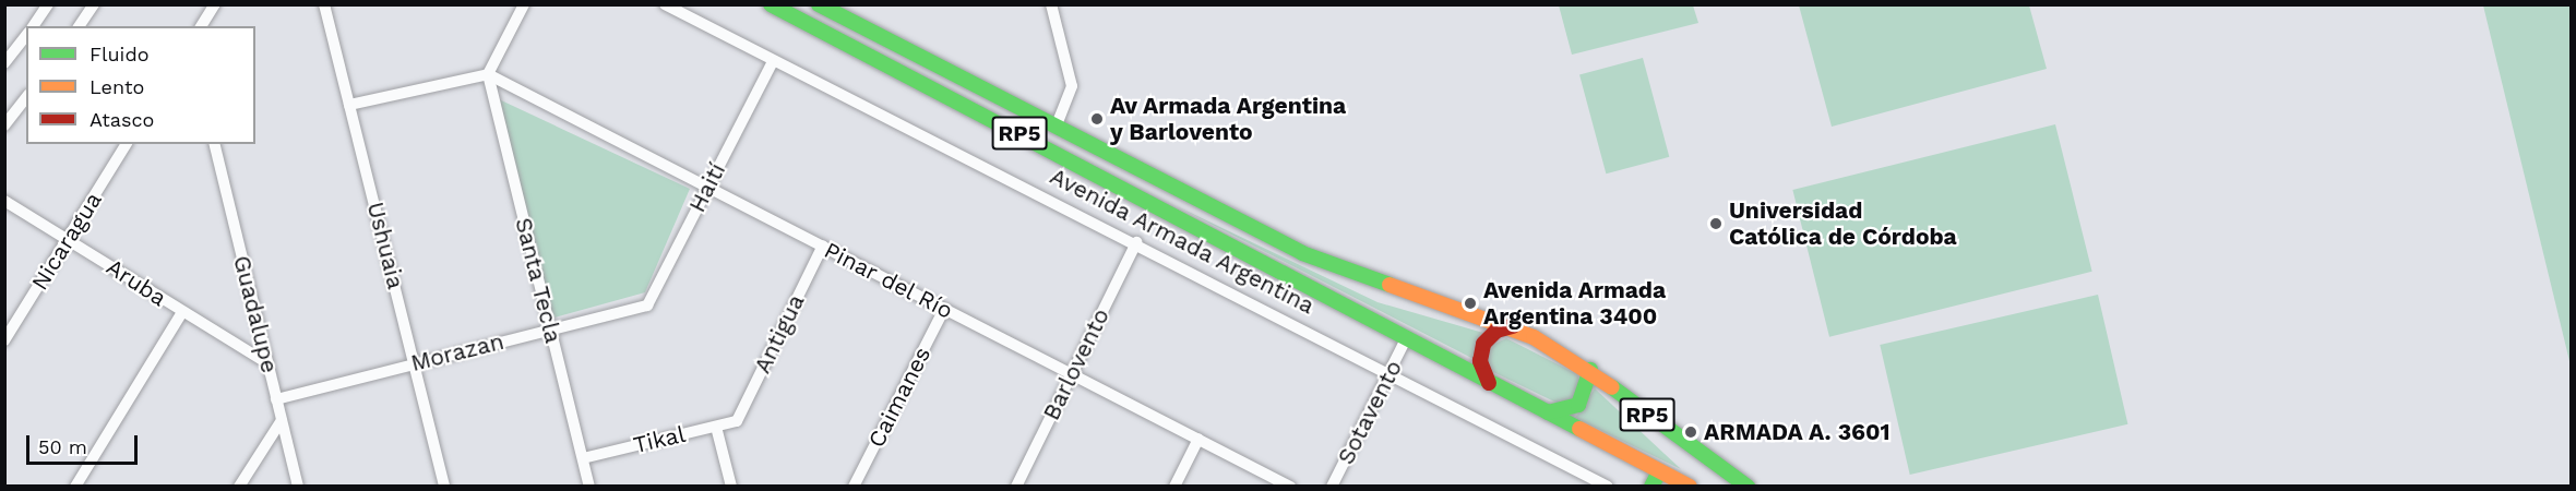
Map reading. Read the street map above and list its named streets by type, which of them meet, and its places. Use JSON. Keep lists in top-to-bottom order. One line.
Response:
{"streets":{"main road":["RP5","Avenida Armada Argentina"],"street":["Haití","Nicaragua","Ushuaia","Santa Tecla","Pinar del Río","Aruba","Guadalupe","Antigua","Morazan","Barlovento","Caimanes","Sotavento","Tikal"]},"crossings":[["RP5","Avenida Armada Argentina"],["Haití","Avenida Armada Argentina"],["Haití","Pinar del Río"],["Haití","Morazan"],["Nicaragua","Aruba"],["Avenida Armada Argentina","Barlovento"],["Avenida Armada Argentina","Sotavento"],["Ushuaia","Morazan"],["Santa Tecla","Pinar del Río"],["Santa Tecla","Morazan"],["Santa Tecla","Tikal"],["Pinar del Río","Antigua"],["Pinar del Río","Barlovento"],["Pinar del Río","Caimanes"],["Aruba","Guadalupe"],["Guadalupe","Morazan"],["Antigua","Tikal"]],"places":["Av Armada Argentina y Barlovento","Universidad Católica de Córdoba","Avenida Armada Argentina 3400","ARMADA A. 3601"],"legend":["Fluido","Lento","Atasco"],"scale_bar":"50 m"}
